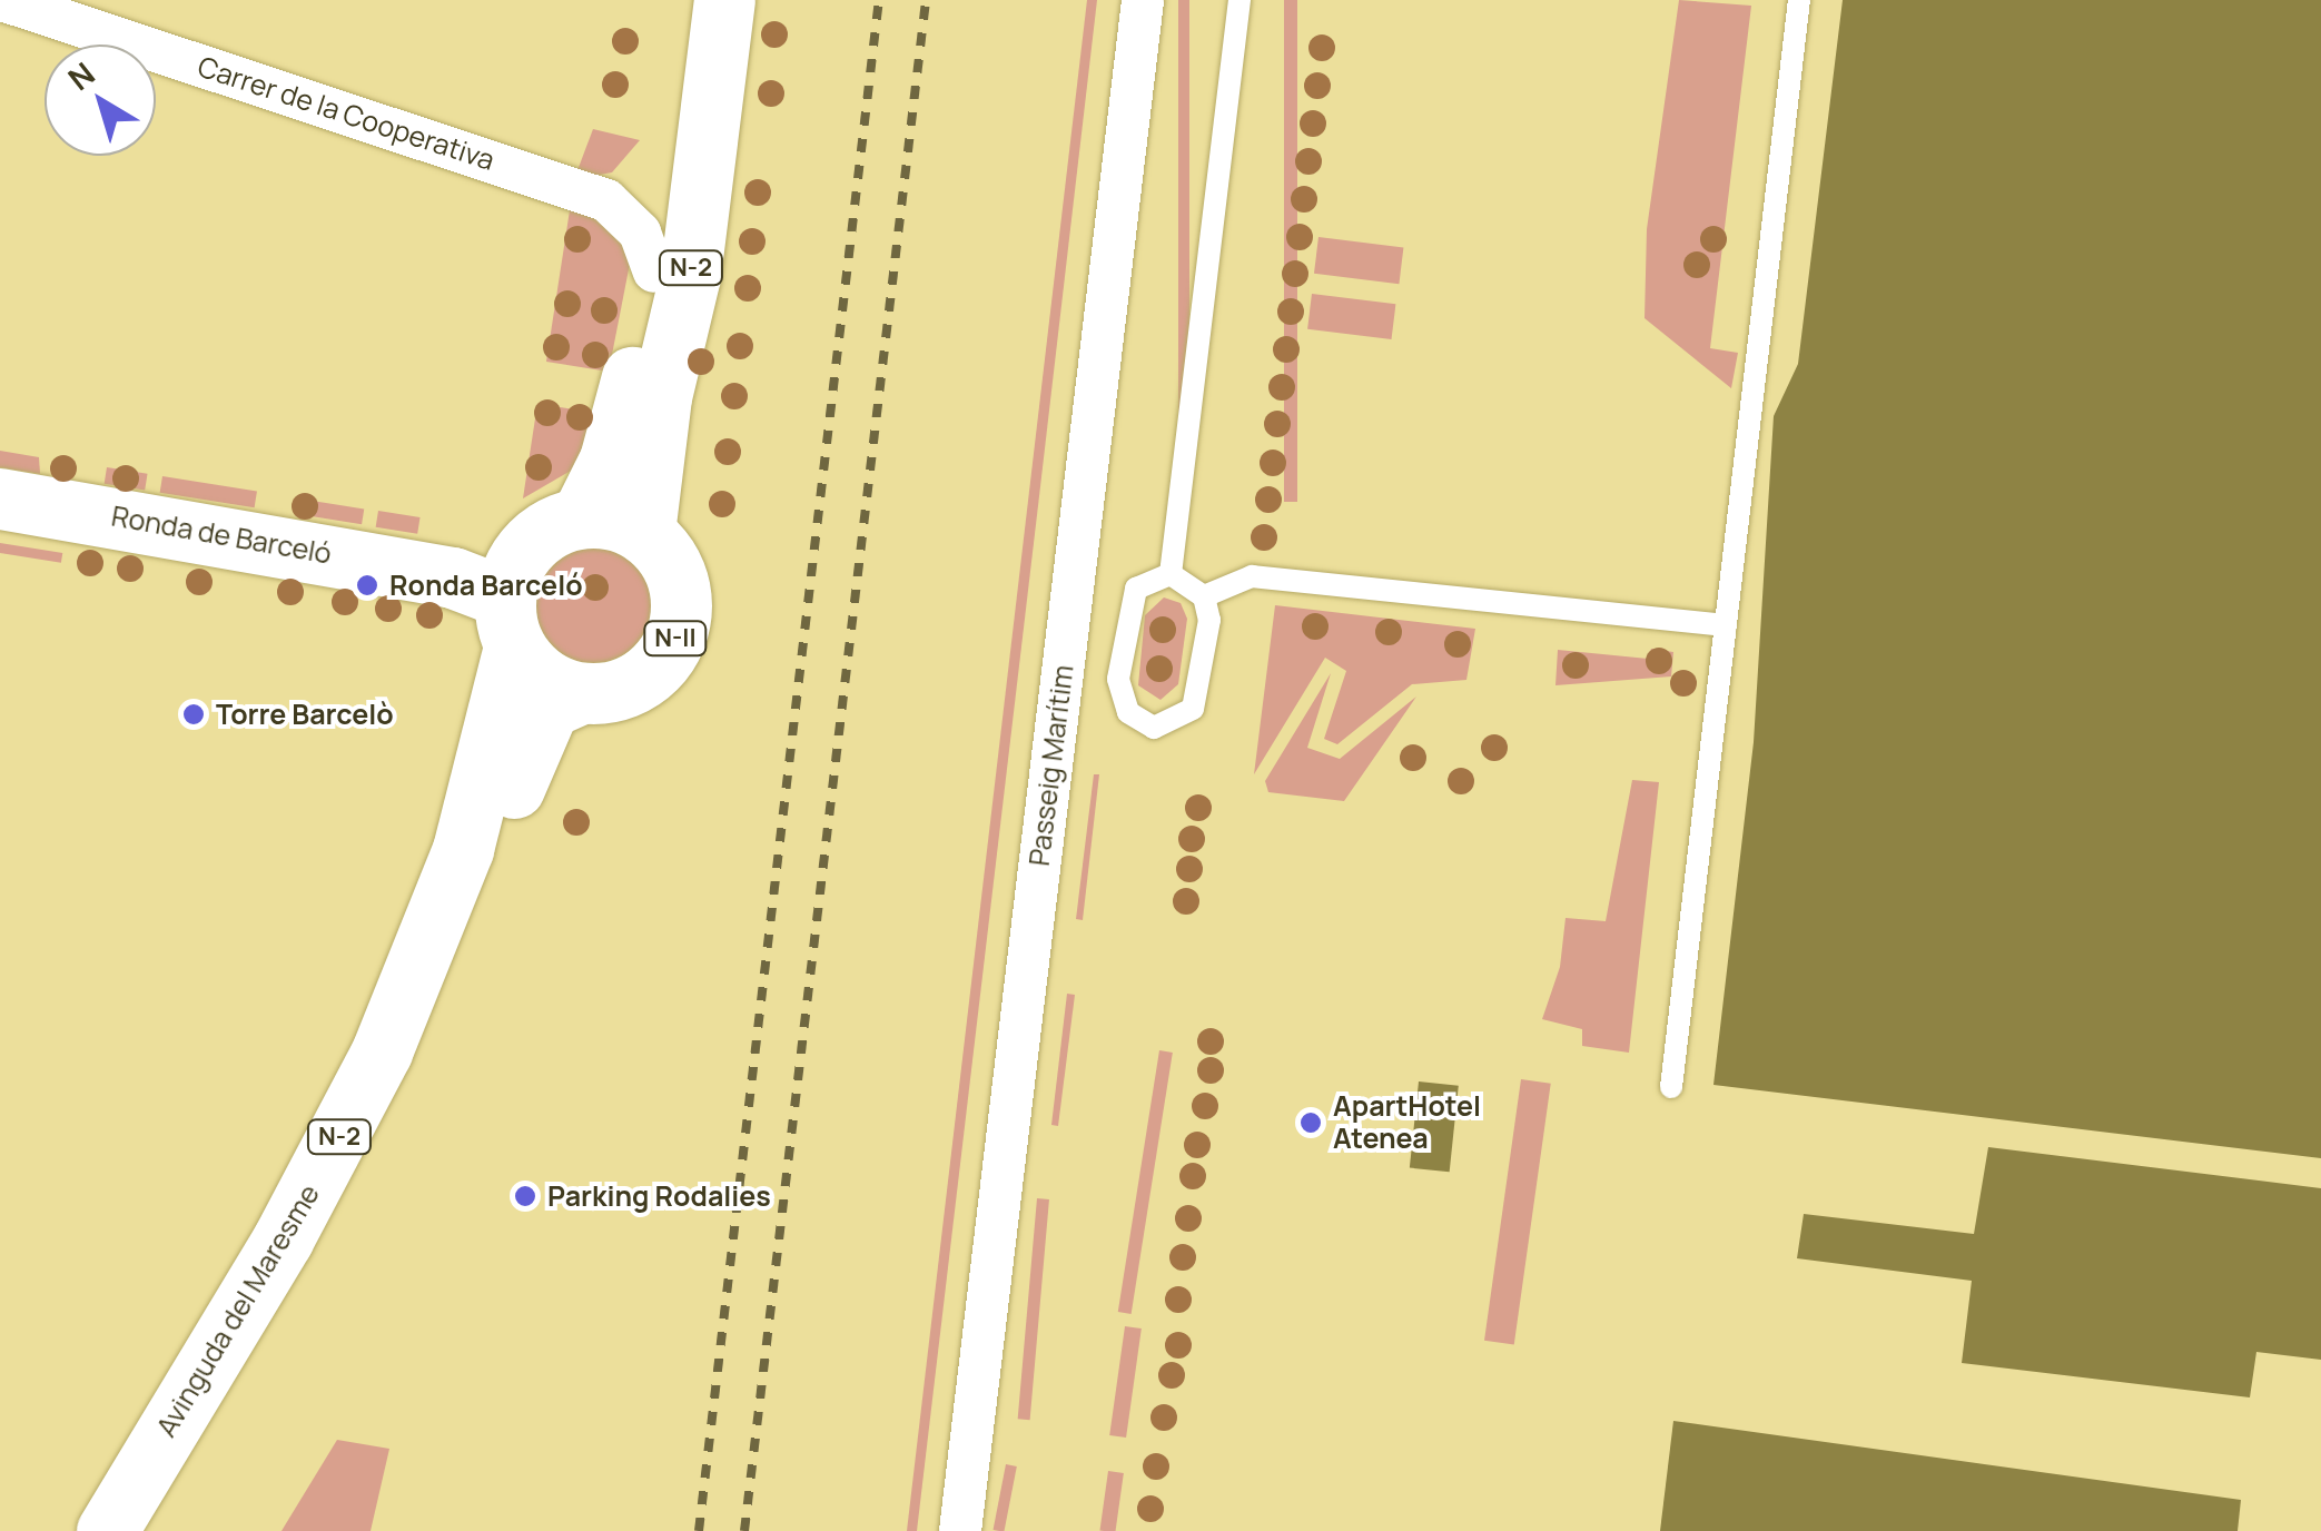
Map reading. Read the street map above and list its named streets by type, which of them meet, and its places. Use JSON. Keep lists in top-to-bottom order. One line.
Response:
{"streets":{"main road":["N-2","Ronda de Barceló","N-II","Avinguda del Maresme"],"street":["Carrer de la Cooperativa","Passeig Marítim"]},"crossings":[["Carrer de la Cooperativa","N-2"],["N-2","Ronda de Barceló"],["N-2","N-II"],["N-2","Avinguda del Maresme"],["Ronda de Barceló","N-II"],["Ronda de Barceló","Avinguda del Maresme"],["N-II","Avinguda del Maresme"]],"places":["Ronda Barceló","Torre Barcelò","ApartHotel Atenea","Parking Rodalies"],"north":"top left"}
